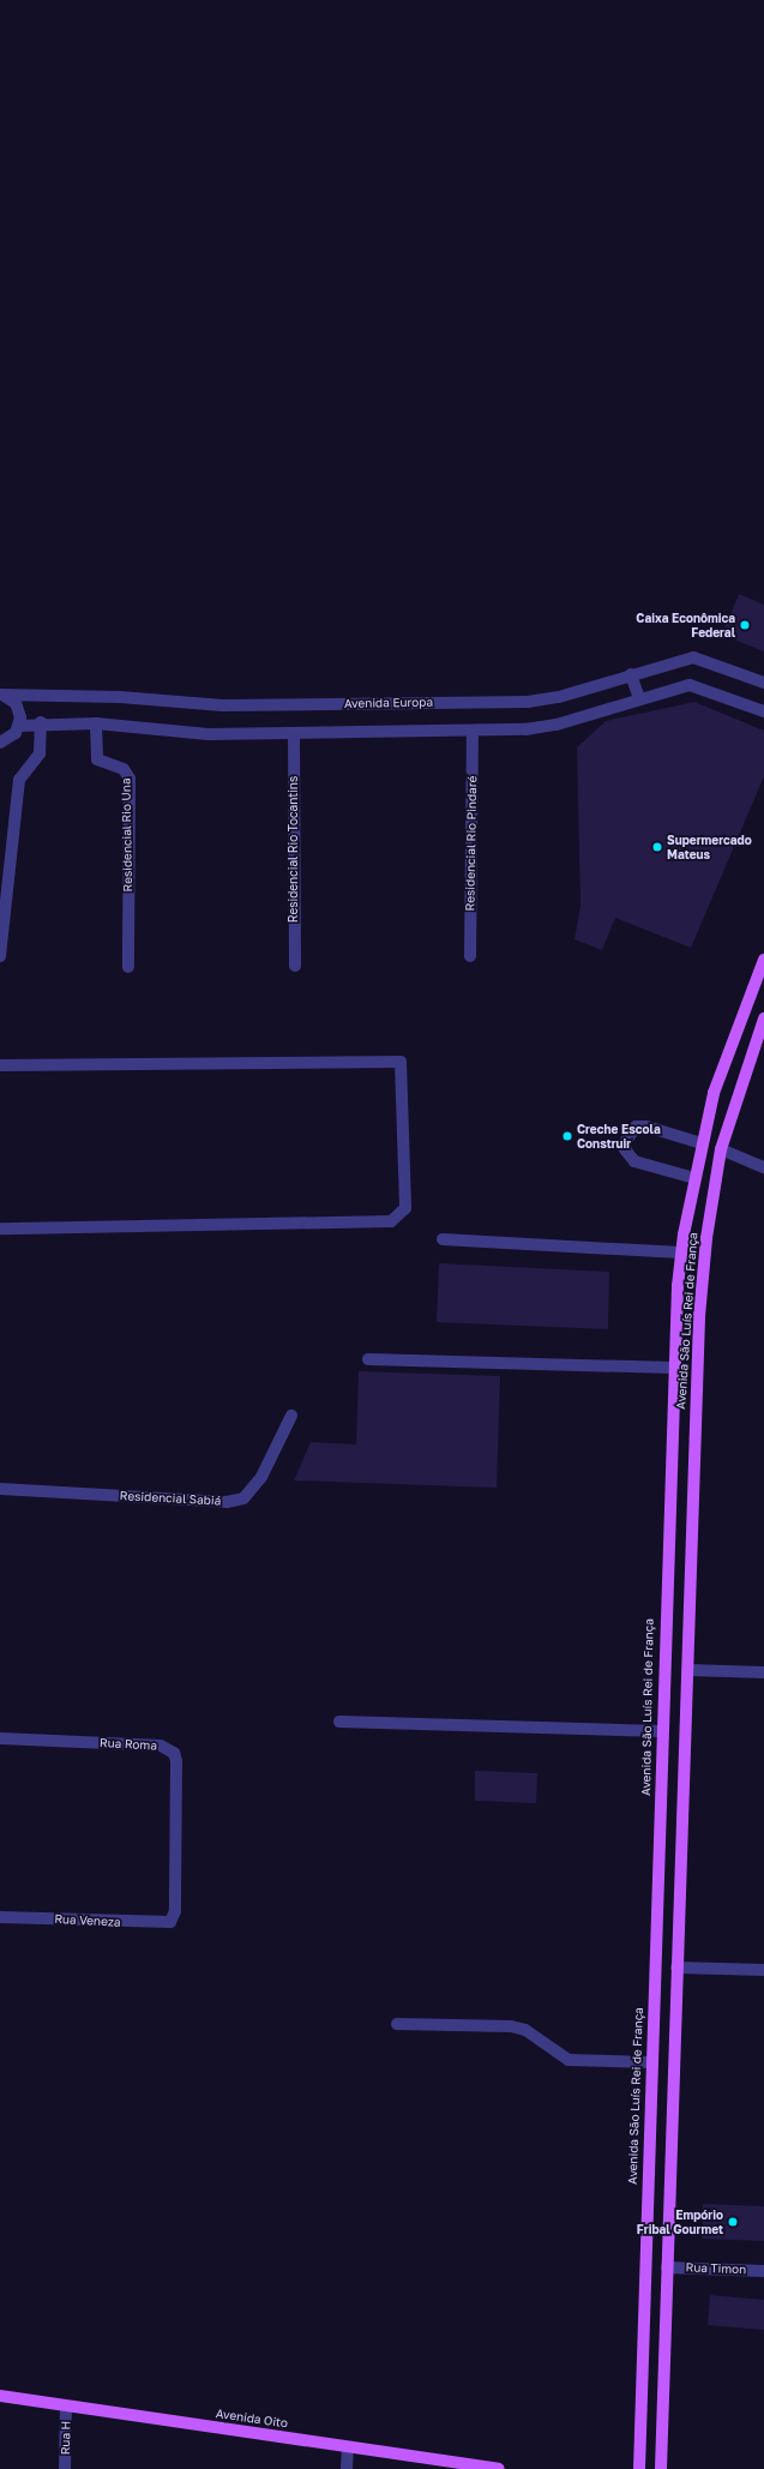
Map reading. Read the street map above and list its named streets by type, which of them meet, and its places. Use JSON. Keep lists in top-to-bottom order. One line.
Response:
{"streets":{"main road":["Avenida São Luís Rei de França","Avenida Oito"],"street":["Avenida Europa","Residencial Rio Una","Residencial Rio Pindaré","Residencial Rio Tocantins","Residencial Sabiá","Rua Roma","Rua Veneza","Rua Timon","Rua H"]},"crossings":[["Avenida São Luís Rei de França","Rua Timon"],["Rua Roma","Rua Veneza"],["Avenida Oito","Rua H"]],"places":["Caixa Econômica Federal","Supermercado Mateus","Creche Escola Construir","Empório Fribal Gourmet"]}
